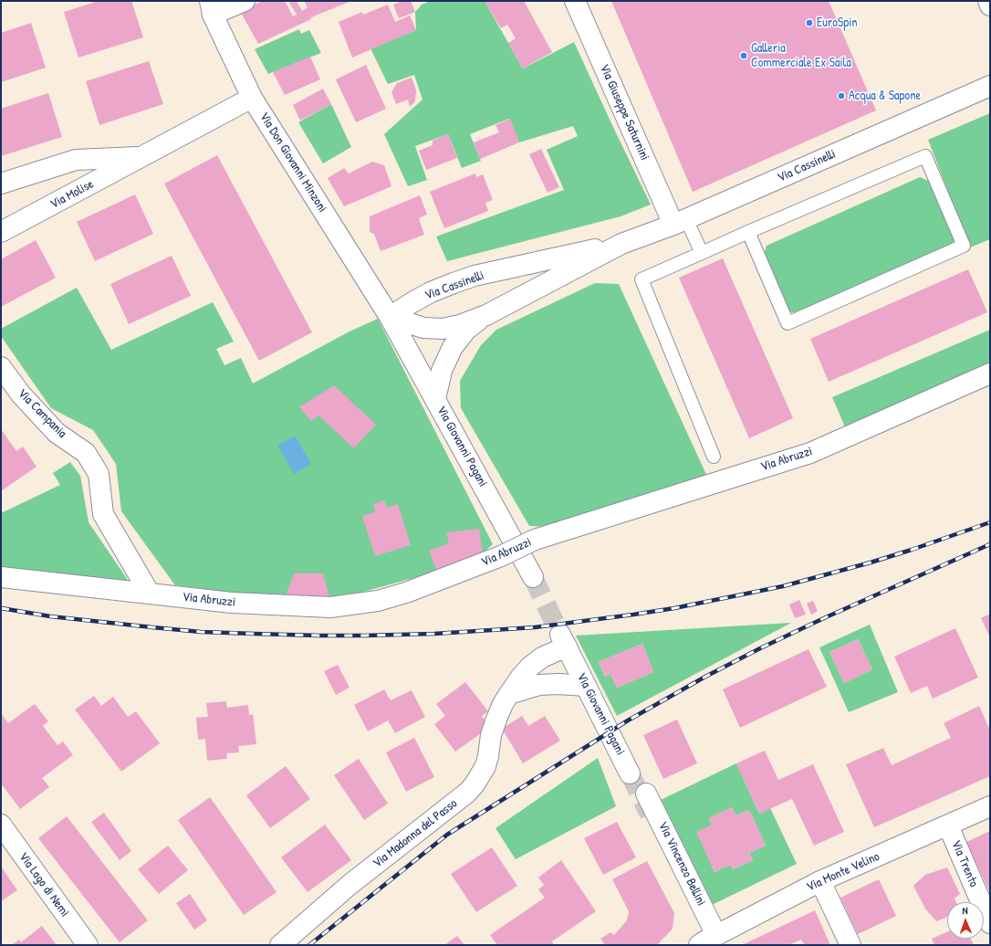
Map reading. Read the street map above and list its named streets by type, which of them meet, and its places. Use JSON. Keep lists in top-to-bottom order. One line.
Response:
{"streets":{"street":["Via Giuseppe Saturnini","Via Don Giovanni Minzoni","Via Cassinelli","Via Molise","Via Campania","Via Giovanni Pagani","Via Abruzzi","Via Madonna del Passo","Via Vincenzo Bellini","Via Trento","Via Monte Velino","Via Lago di Nemi"]},"crossings":[["Via Giuseppe Saturnini","Via Cassinelli"],["Via Don Giovanni Minzoni","Via Cassinelli"],["Via Don Giovanni Minzoni","Via Molise"],["Via Don Giovanni Minzoni","Via Giovanni Pagani"],["Via Cassinelli","Via Giovanni Pagani"],["Via Campania","Via Abruzzi"],["Via Giovanni Pagani","Via Madonna del Passo"],["Via Vincenzo Bellini","Via Monte Velino"],["Via Trento","Via Monte Velino"]],"places":["EuroSpin","Galleria Commerciale Ex Saila","Acqua & Sapone"],"north":"top"}
